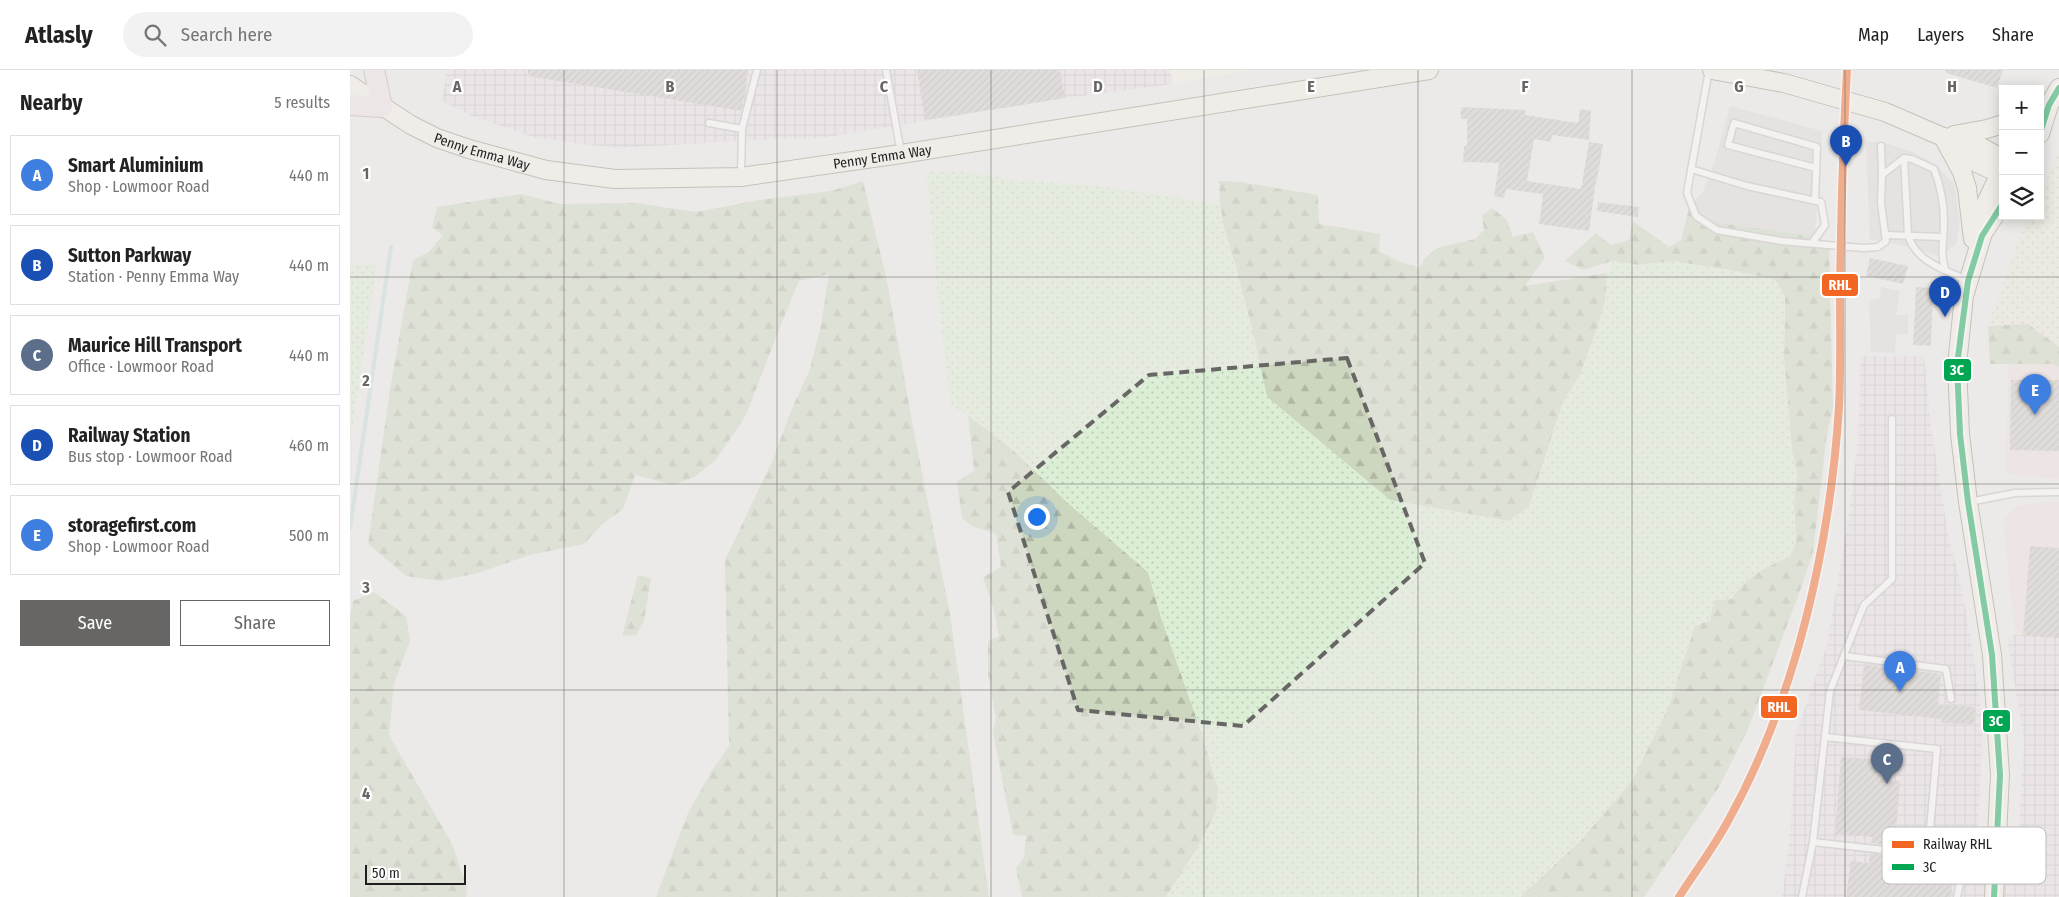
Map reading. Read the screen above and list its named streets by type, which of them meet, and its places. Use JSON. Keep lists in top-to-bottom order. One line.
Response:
{"streets":{"main road":["Penny Emma Way"]},"lines":["rail line RHL","transit line 3C"],"legend":["Railway RHL","3C"],"scale_bar":"50 m","page":{"header":"Atlasly","search":"Search here","nav":["Map","Layers","Share"],"heading":["Nearby","5 results"],"map_buttons":["+","−"],"pins":["B","D","E","A","C"],"list":[{"mark":"A","name":"Smart Aluminium","note":"Shop · Lowmoor Road","value":"440 m"},{"mark":"B","name":"Sutton Parkway","note":"Station · Penny Emma Way","value":"440 m"},{"mark":"C","name":"Maurice Hill Transport","note":"Office · Lowmoor Road","value":"440 m"},{"mark":"D","name":"Railway Station","note":"Bus stop · Lowmoor Road","value":"460 m"},{"mark":"E","name":"storagefirst.com","note":"Shop · Lowmoor Road","value":"500 m"}],"buttons":["Save","Share"],"scale":"50 m"},"grid":{"columns":["A","B","C","D","E","F","G","H"],"rows":["1","2","3","4"]}}
